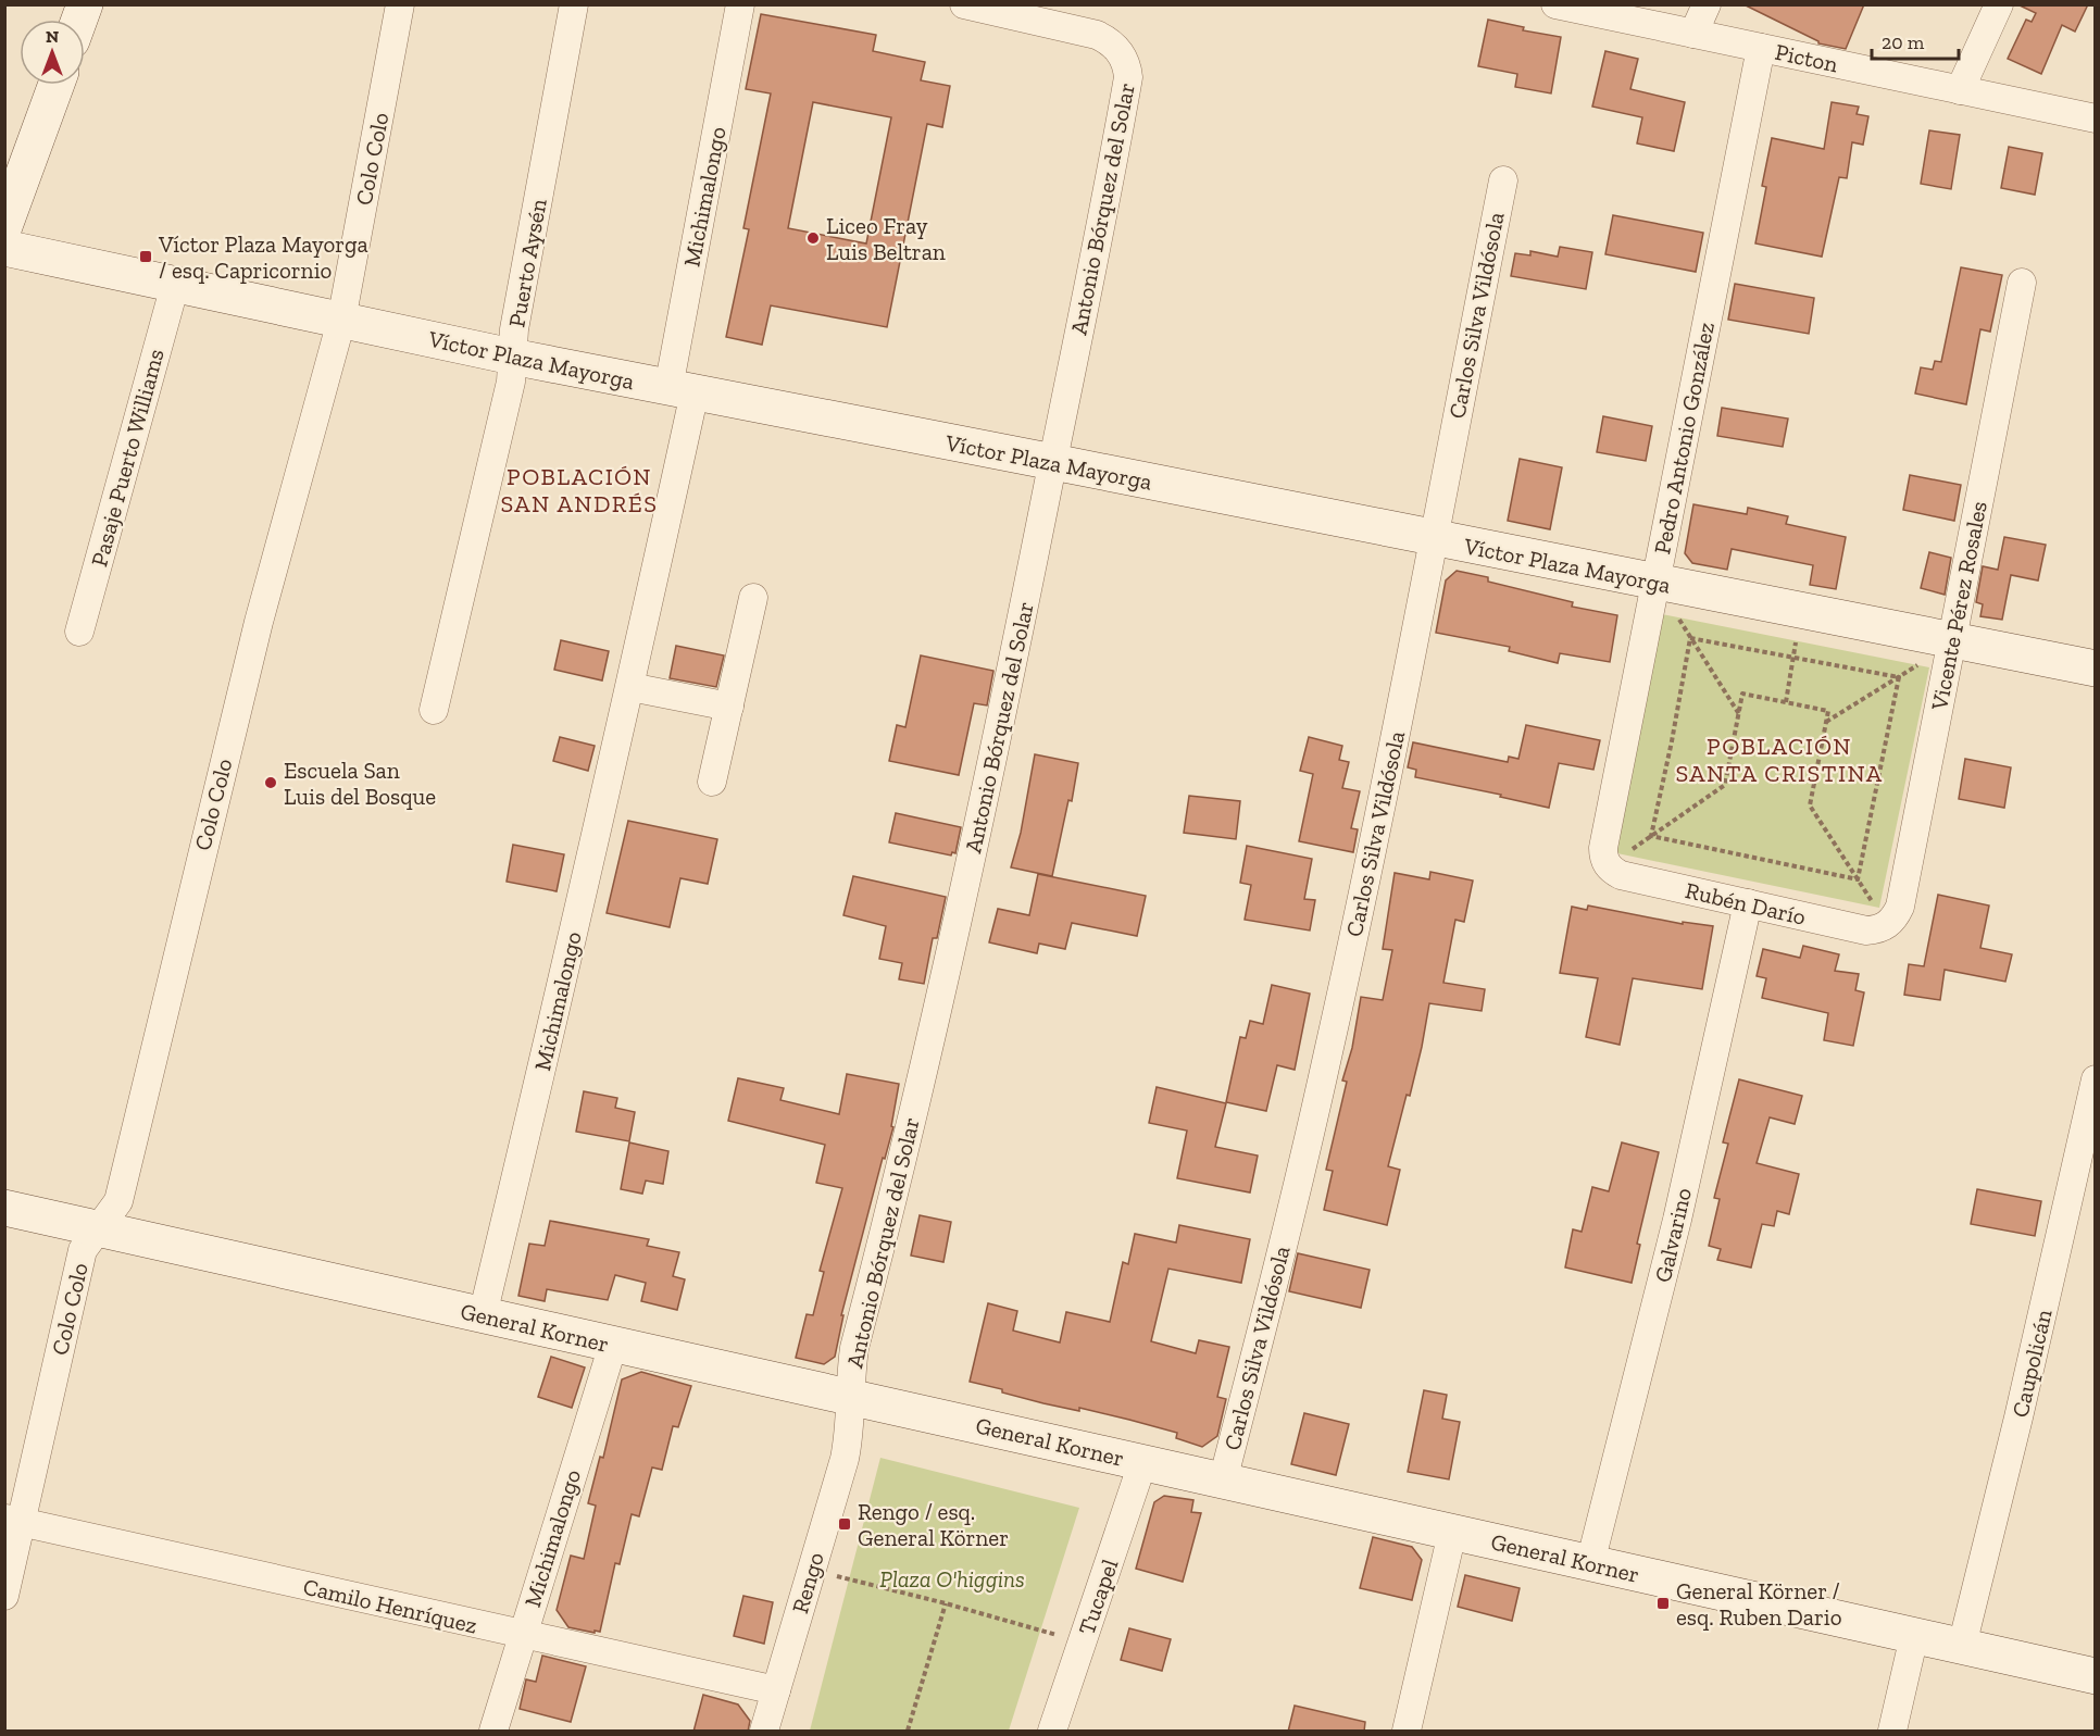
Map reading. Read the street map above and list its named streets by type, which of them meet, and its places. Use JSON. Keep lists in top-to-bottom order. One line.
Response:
{"streets":{"street":["Picton","Colo Colo","Michimalongo","Antonio Bórquez del Solar","Puerto Aysén","Carlos Silva Vildósola","Víctor Plaza Mayorga","Pedro Antonio González","Pasaje Puerto Williams","Vicente Pérez Rosales","Rubén Darío","Galvarino","General Korner","Caupolicán","Rengo","Tucapel","Camilo Henríquez"]},"crossings":[["Picton","Pedro Antonio González"],["Colo Colo","Víctor Plaza Mayorga"],["Colo Colo","General Korner"],["Colo Colo","Camilo Henríquez"],["Michimalongo","Víctor Plaza Mayorga"],["Michimalongo","General Korner"],["Michimalongo","Camilo Henríquez"],["Antonio Bórquez del Solar","Víctor Plaza Mayorga"],["Antonio Bórquez del Solar","General Korner"],["Antonio Bórquez del Solar","Rengo"],["Puerto Aysén","Víctor Plaza Mayorga"],["Carlos Silva Vildósola","Víctor Plaza Mayorga"],["Carlos Silva Vildósola","General Korner"],["Víctor Plaza Mayorga","Pedro Antonio González"],["Víctor Plaza Mayorga","Pasaje Puerto Williams"],["Víctor Plaza Mayorga","Vicente Pérez Rosales"],["Pedro Antonio González","Rubén Darío"],["Vicente Pérez Rosales","Rubén Darío"],["Rubén Darío","Galvarino"],["Galvarino","General Korner"],["General Korner","Caupolicán"],["General Korner","Rengo"],["General Korner","Tucapel"],["Rengo","Camilo Henríquez"]],"districts":["POBLACIÓN SAN ANDRÉS","POBLACIÓN SANTA CRISTINA"],"parks":["Plaza O'higgins"],"places":{"other":["Liceo Fray Luis Beltran","Escuela San Luis del Bosque"],"transit":["Víctor Plaza Mayorga / esq. Capricornio","Rengo / esq. General Körner","General Körner / esq. Ruben Dario"]},"scale_bar":"20 m","north":"top"}
